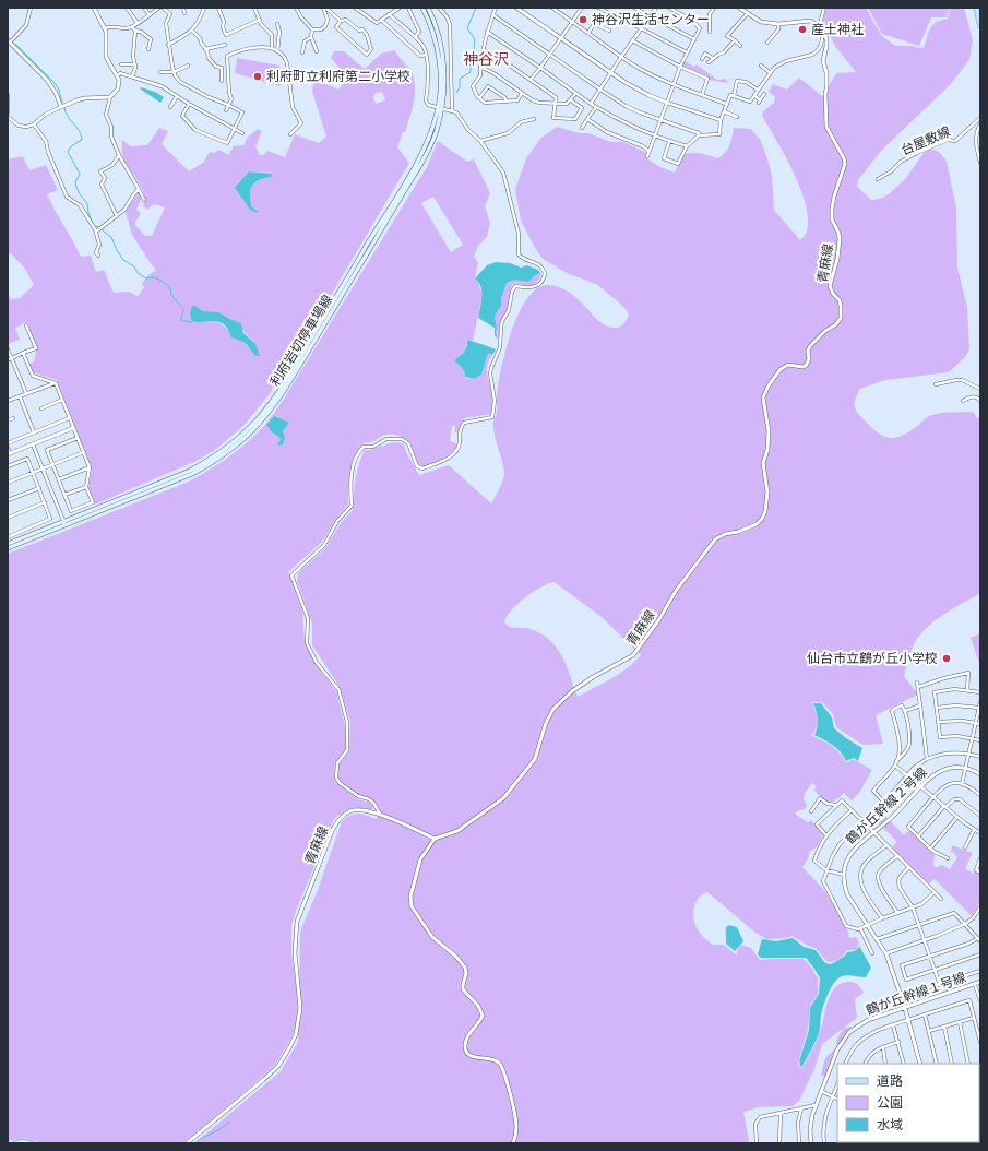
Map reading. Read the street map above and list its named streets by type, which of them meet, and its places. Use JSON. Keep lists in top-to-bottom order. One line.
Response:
{"streets":{"main road":["利府岩切停車場線"],"street":["台屋敷線","青麻線","鶴が丘幹線２号線","鶴が丘幹線１号線"]},"crossings":[["鶴が丘幹線２号線","鶴が丘幹線１号線"]],"districts":["神谷沢"],"places":["神谷沢生活センター","産土神社","利府町立利府第二小学校","仙台市立鶴が丘小学校"],"legend":["道路","公園","水域"]}
